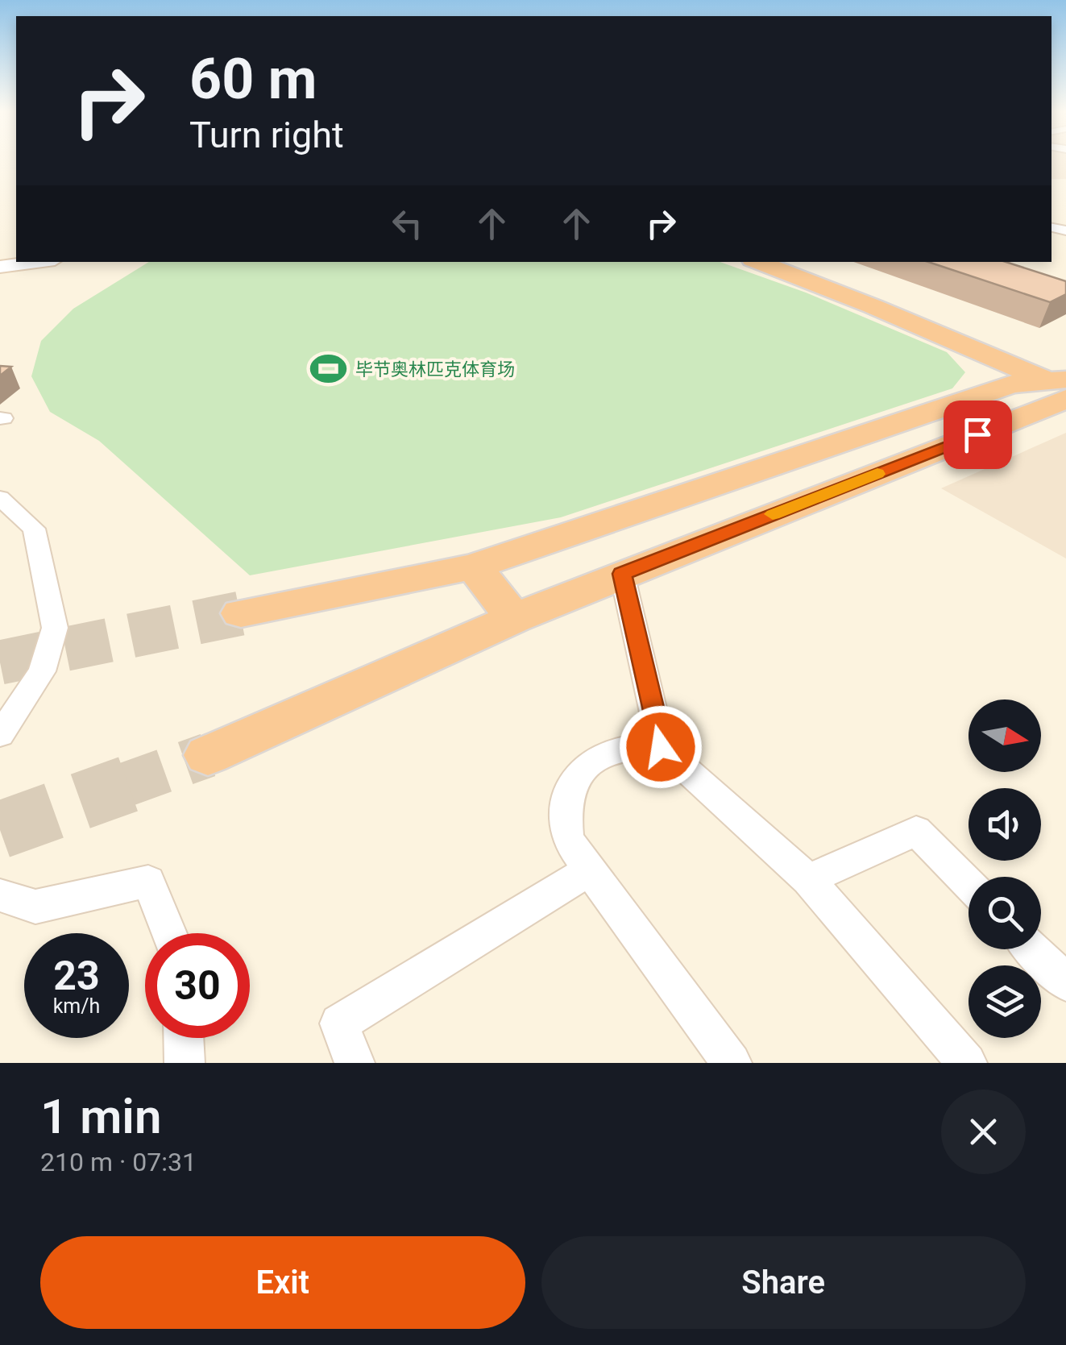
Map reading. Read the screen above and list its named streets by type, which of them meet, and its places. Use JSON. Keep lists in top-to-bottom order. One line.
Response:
{"places":{"sports":["毕节奥林匹克体育场"]},"north":"right","page":{"turn":["60 m","Turn right"],"speed":"23 km/h","limit":"30","heading":["1 min","210 m · 07:31"],"buttons":["Exit","Share"]}}
